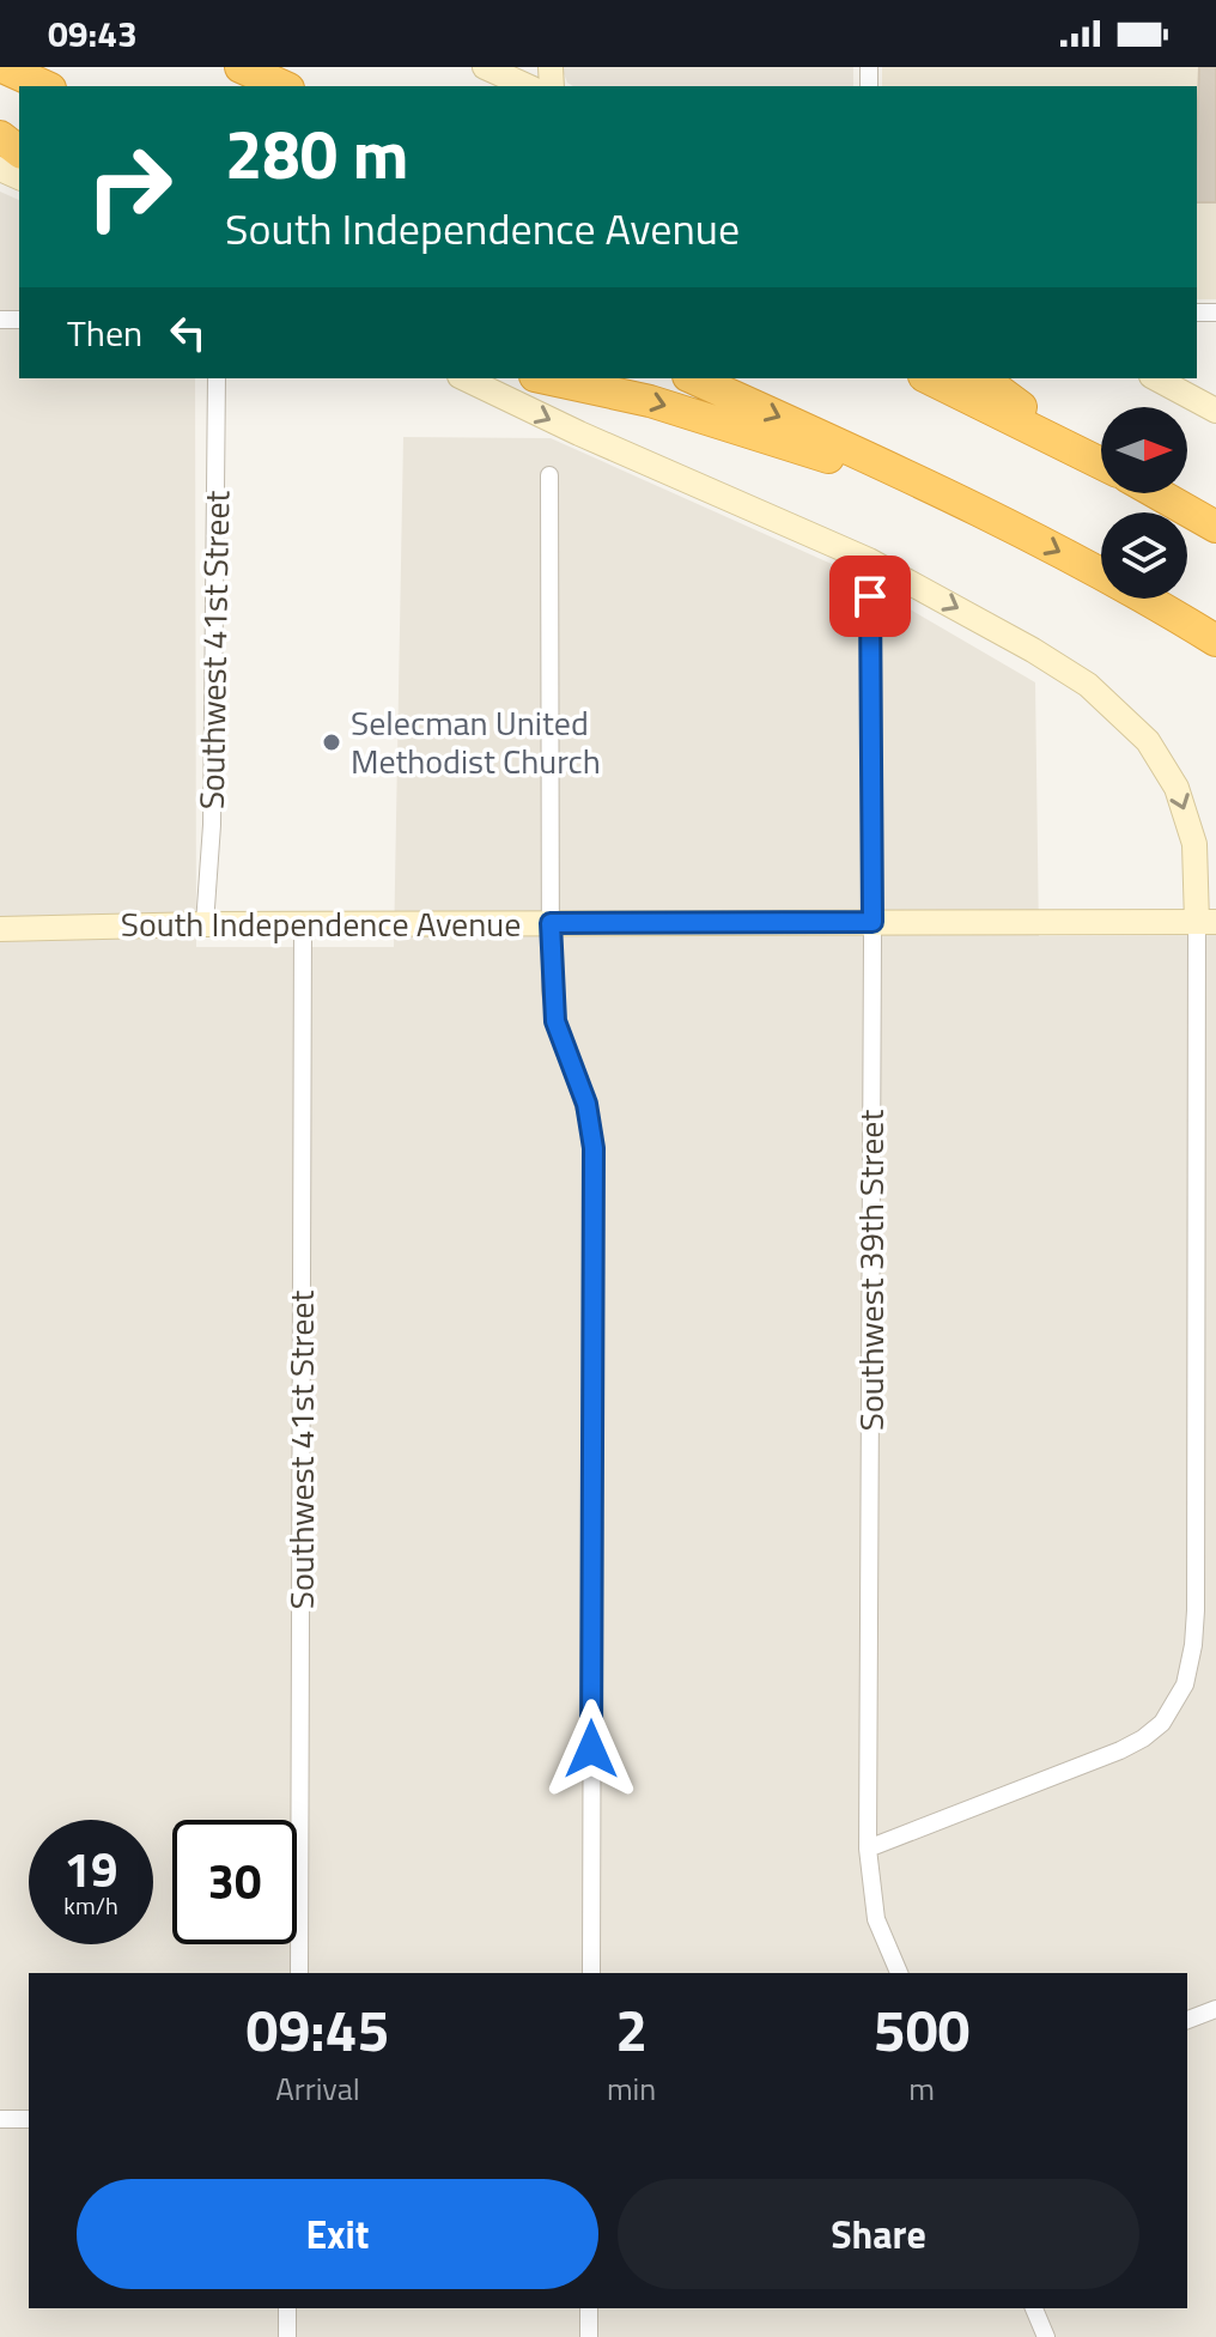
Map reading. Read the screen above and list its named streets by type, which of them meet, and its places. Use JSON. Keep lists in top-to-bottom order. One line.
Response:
{"streets":{"street":["Southwest 41st Street","South Independence Avenue","Southwest 39th Street"]},"crossings":[["Southwest 41st Street","South Independence Avenue"],["South Independence Avenue","Southwest 39th Street"]],"places":["Selecman United Methodist Church"],"north":"right","page":{"status":"09:43","turn":["280 m","South Independence Avenue"],"then":"Then","speed":"19 km/h","limit":"30","eta":["09:45","Arrival","2","min","500","m"],"buttons":["Exit","Share"]}}
